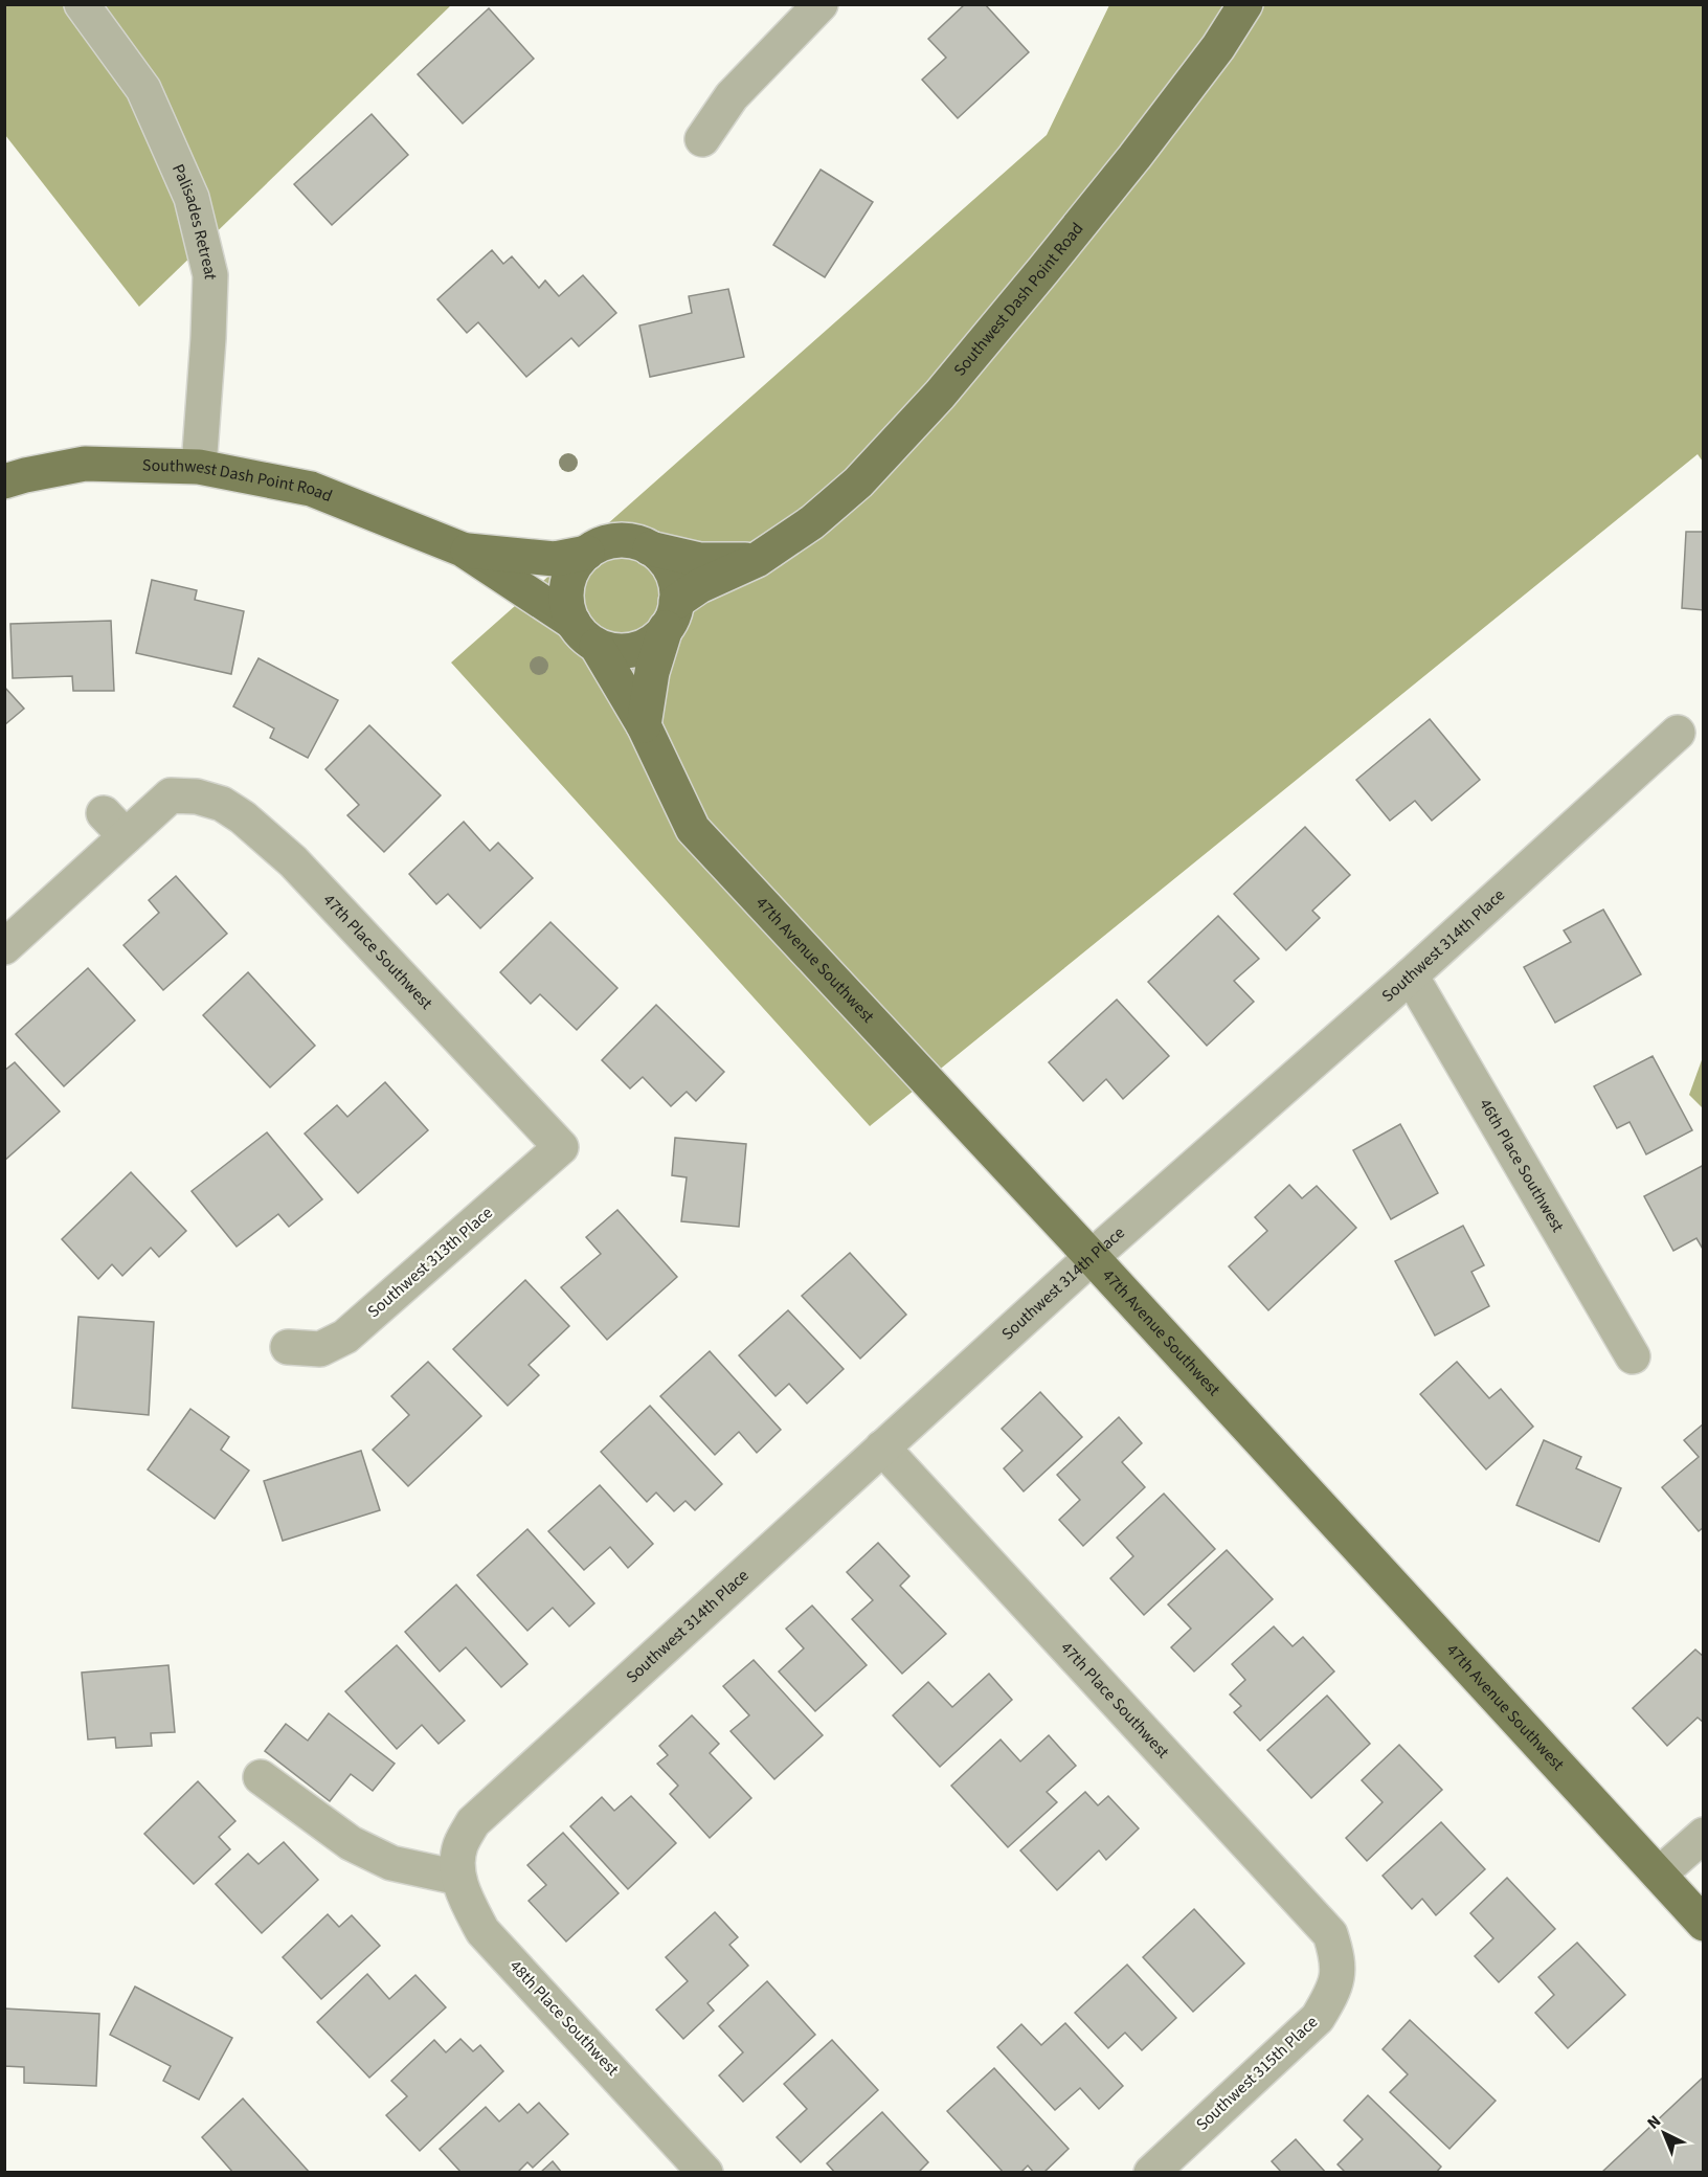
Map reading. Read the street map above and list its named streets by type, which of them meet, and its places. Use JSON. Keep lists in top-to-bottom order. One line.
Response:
{"streets":{"main road":["Southwest Dash Point Road","47th Avenue Southwest"],"street":["Palisades Retreat","Southwest 314th Place","47th Place Southwest","46th Place Southwest","Southwest 313th Place","48th Place Southwest","Southwest 315th Place"]},"crossings":[["Palisades Retreat","Southwest Dash Point Road"],["Southwest Dash Point Road","47th Avenue Southwest"],["Southwest 314th Place","47th Place Southwest"],["Southwest 314th Place","47th Avenue Southwest"],["Southwest 314th Place","46th Place Southwest"],["Southwest 314th Place","48th Place Southwest"],["47th Place Southwest","Southwest 313th Place"],["47th Place Southwest","Southwest 315th Place"]],"north":"top left"}
